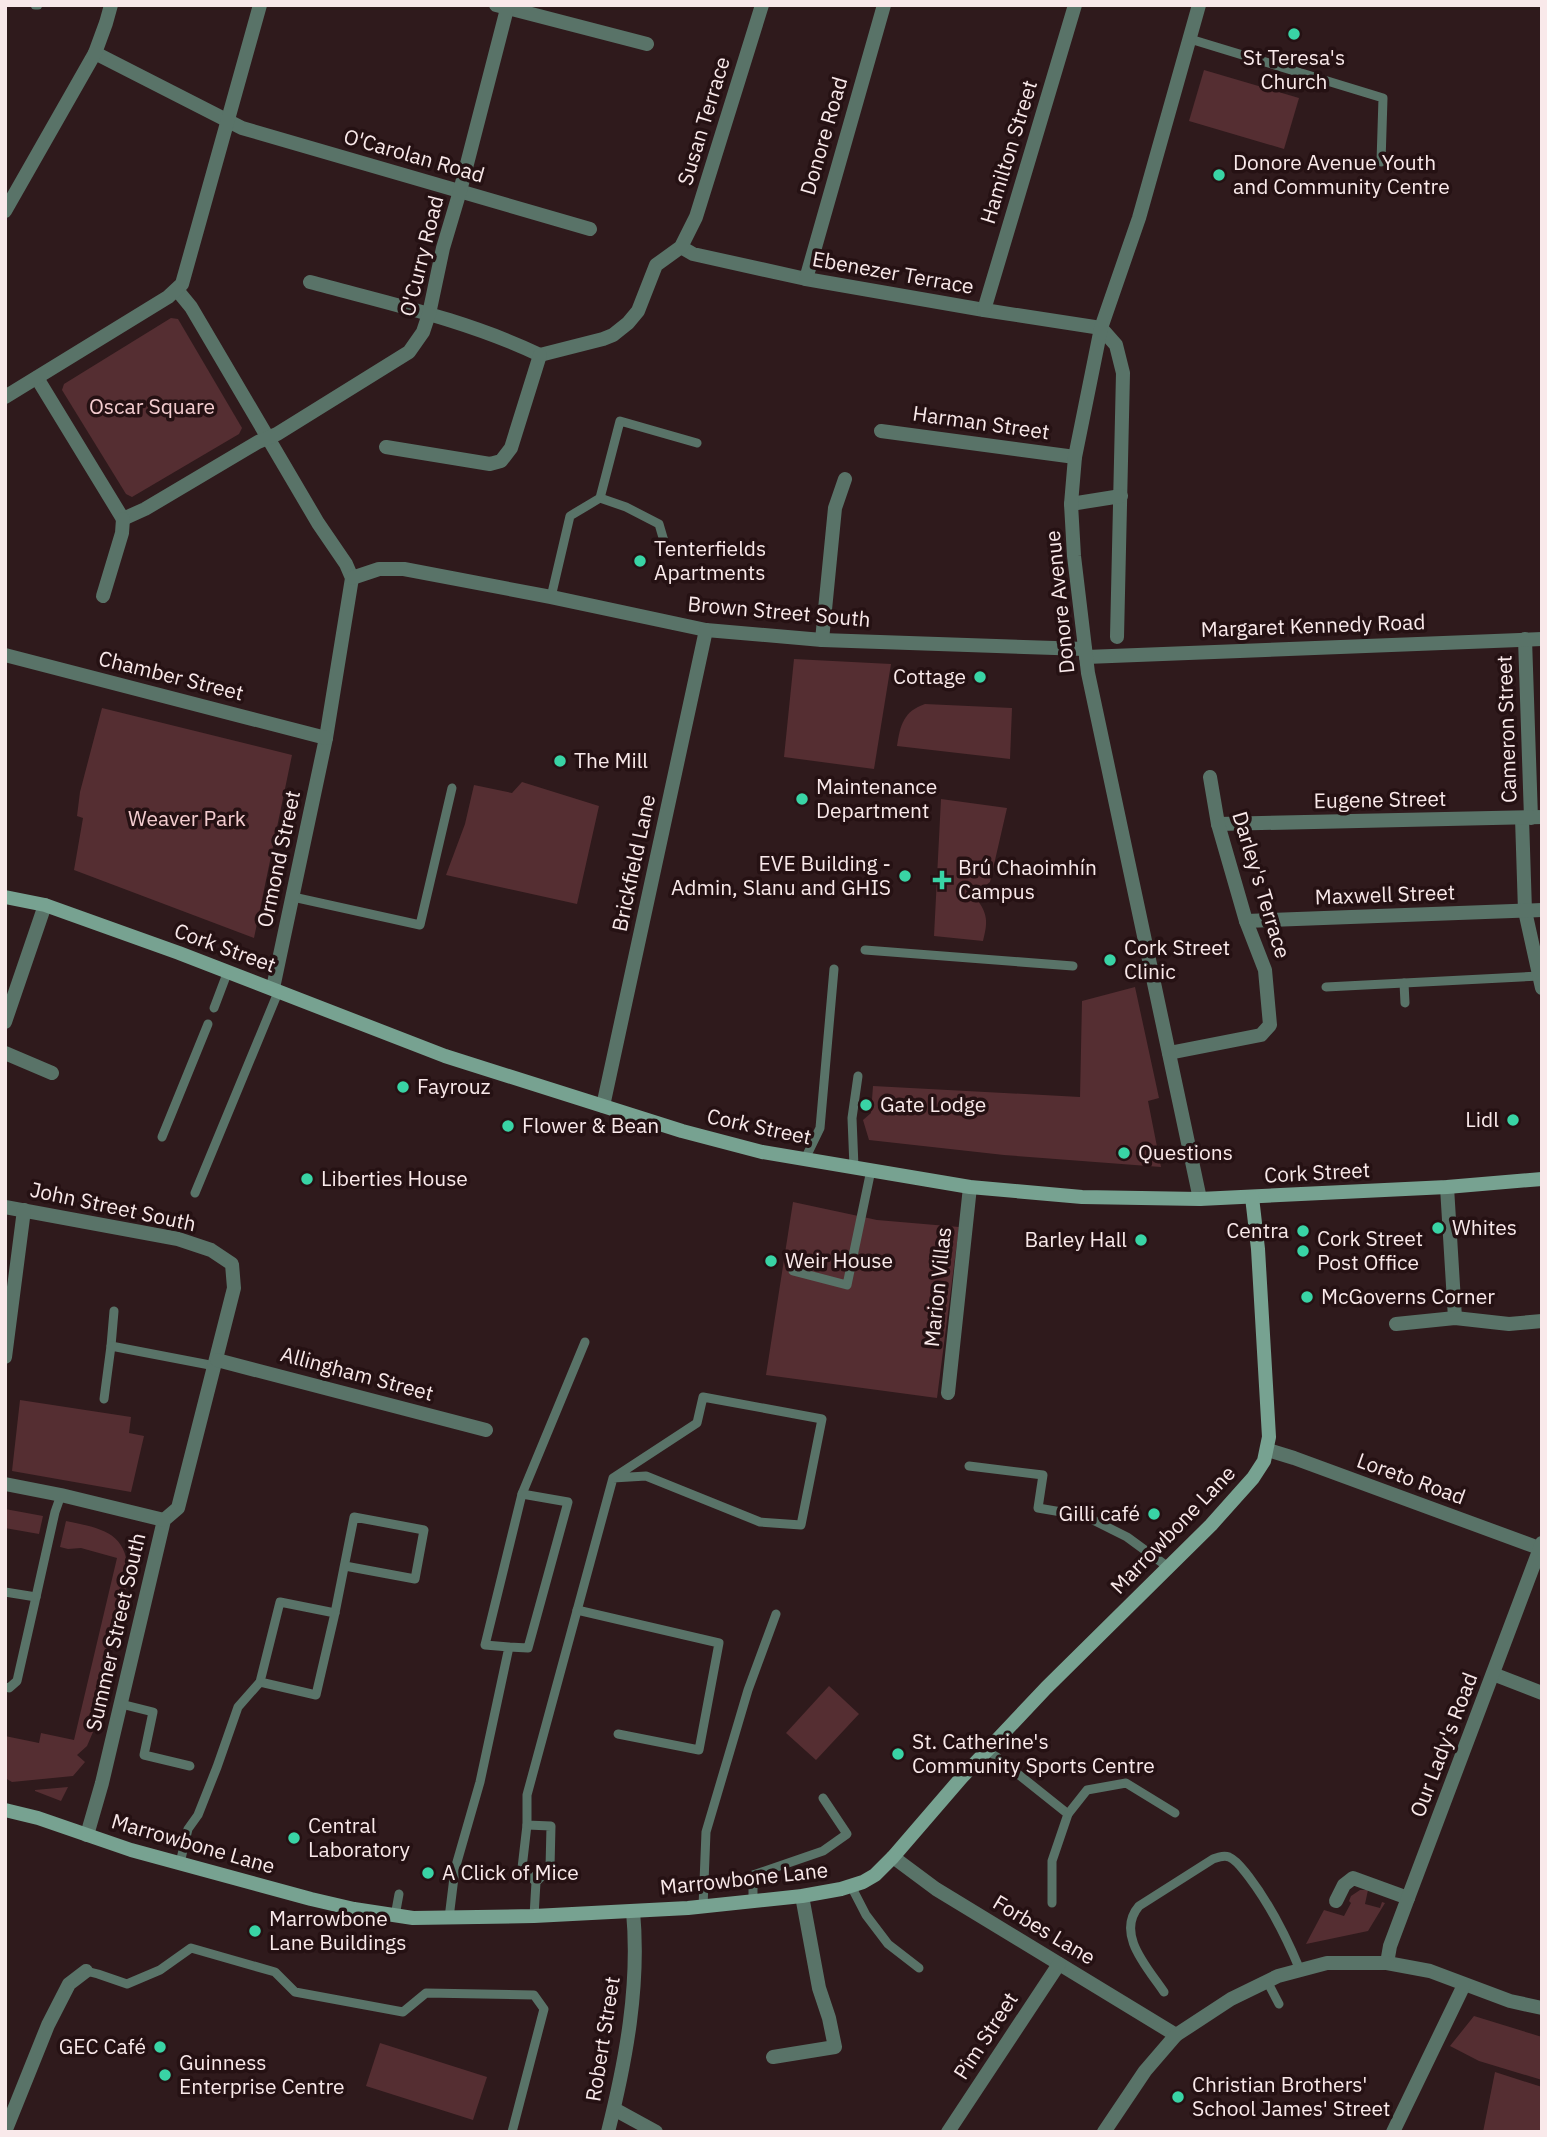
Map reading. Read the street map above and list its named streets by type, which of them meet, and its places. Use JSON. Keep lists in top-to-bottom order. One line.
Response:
{"streets":{"main road":["Cork Street","Marrowbone Lane"],"street":["Susan Terrace","Donore Road","Hamilton Street","O'Carolan Road","O'Curry Road","Ebenezer Terrace","Harman Street","Donore Avenue","Brown Street South","Margaret Kennedy Road","Chamber Street","Cameron Street","Eugene Street","Ormond Street","Brickfield Lane","Darley's Terrace","Maxwell Street","John Street South","Marion Villas","Allingham Street","Loreto Road","Summer Street South","Our Lady's Road","Forbes Lane","Pim Street","Robert Street"]},"crossings":[["Susan Terrace","Ebenezer Terrace"],["Donore Road","Ebenezer Terrace"],["Hamilton Street","Ebenezer Terrace"],["O'Carolan Road","O'Curry Road"],["Ebenezer Terrace","Donore Avenue"],["Harman Street","Donore Avenue"],["Donore Avenue","Brown Street South"],["Donore Avenue","Margaret Kennedy Road"],["Donore Avenue","Darley's Terrace"],["Donore Avenue","Cork Street"],["Brown Street South","Margaret Kennedy Road"],["Brown Street South","Ormond Street"],["Brown Street South","Brickfield Lane"],["Margaret Kennedy Road","Cameron Street"],["Chamber Street","Ormond Street"],["Cameron Street","Eugene Street"],["Cameron Street","Maxwell Street"],["Eugene Street","Darley's Terrace"],["Ormond Street","Cork Street"],["Brickfield Lane","Cork Street"],["Darley's Terrace","Maxwell Street"],["Cork Street","Marion Villas"],["Cork Street","Marrowbone Lane"],["John Street South","Summer Street South"],["Allingham Street","Summer Street South"],["Loreto Road","Marrowbone Lane"],["Loreto Road","Our Lady's Road"],["Marrowbone Lane","Summer Street South"],["Marrowbone Lane","Forbes Lane"],["Marrowbone Lane","Robert Street"],["Forbes Lane","Pim Street"]],"parks":["Oscar Square","Weaver Park"],"places":{"other":["St Teresa's Church","Donore Avenue Youth and Community Centre","Tenterfields Apartments","Cottage","The Mill","Maintenance Department","EVE Building - Admin, Slanu and GHIS","Cork Street Clinic","Fayrouz","Gate Lodge","Lidl","Flower & Bean","Questions","Liberties House","Whites","Centra","Barley Hall","Cork Street Post Office","Weir House","McGoverns Corner","Gilli café","St. Catherine's Community Sports Centre","Central Laboratory","A Click of Mice","Marrowbone Lane Buildings","GEC Café","Guinness Enterprise Centre","Christian Brothers' School James' Street"],"health":["Brú Chaoimhín Campus"]}}
